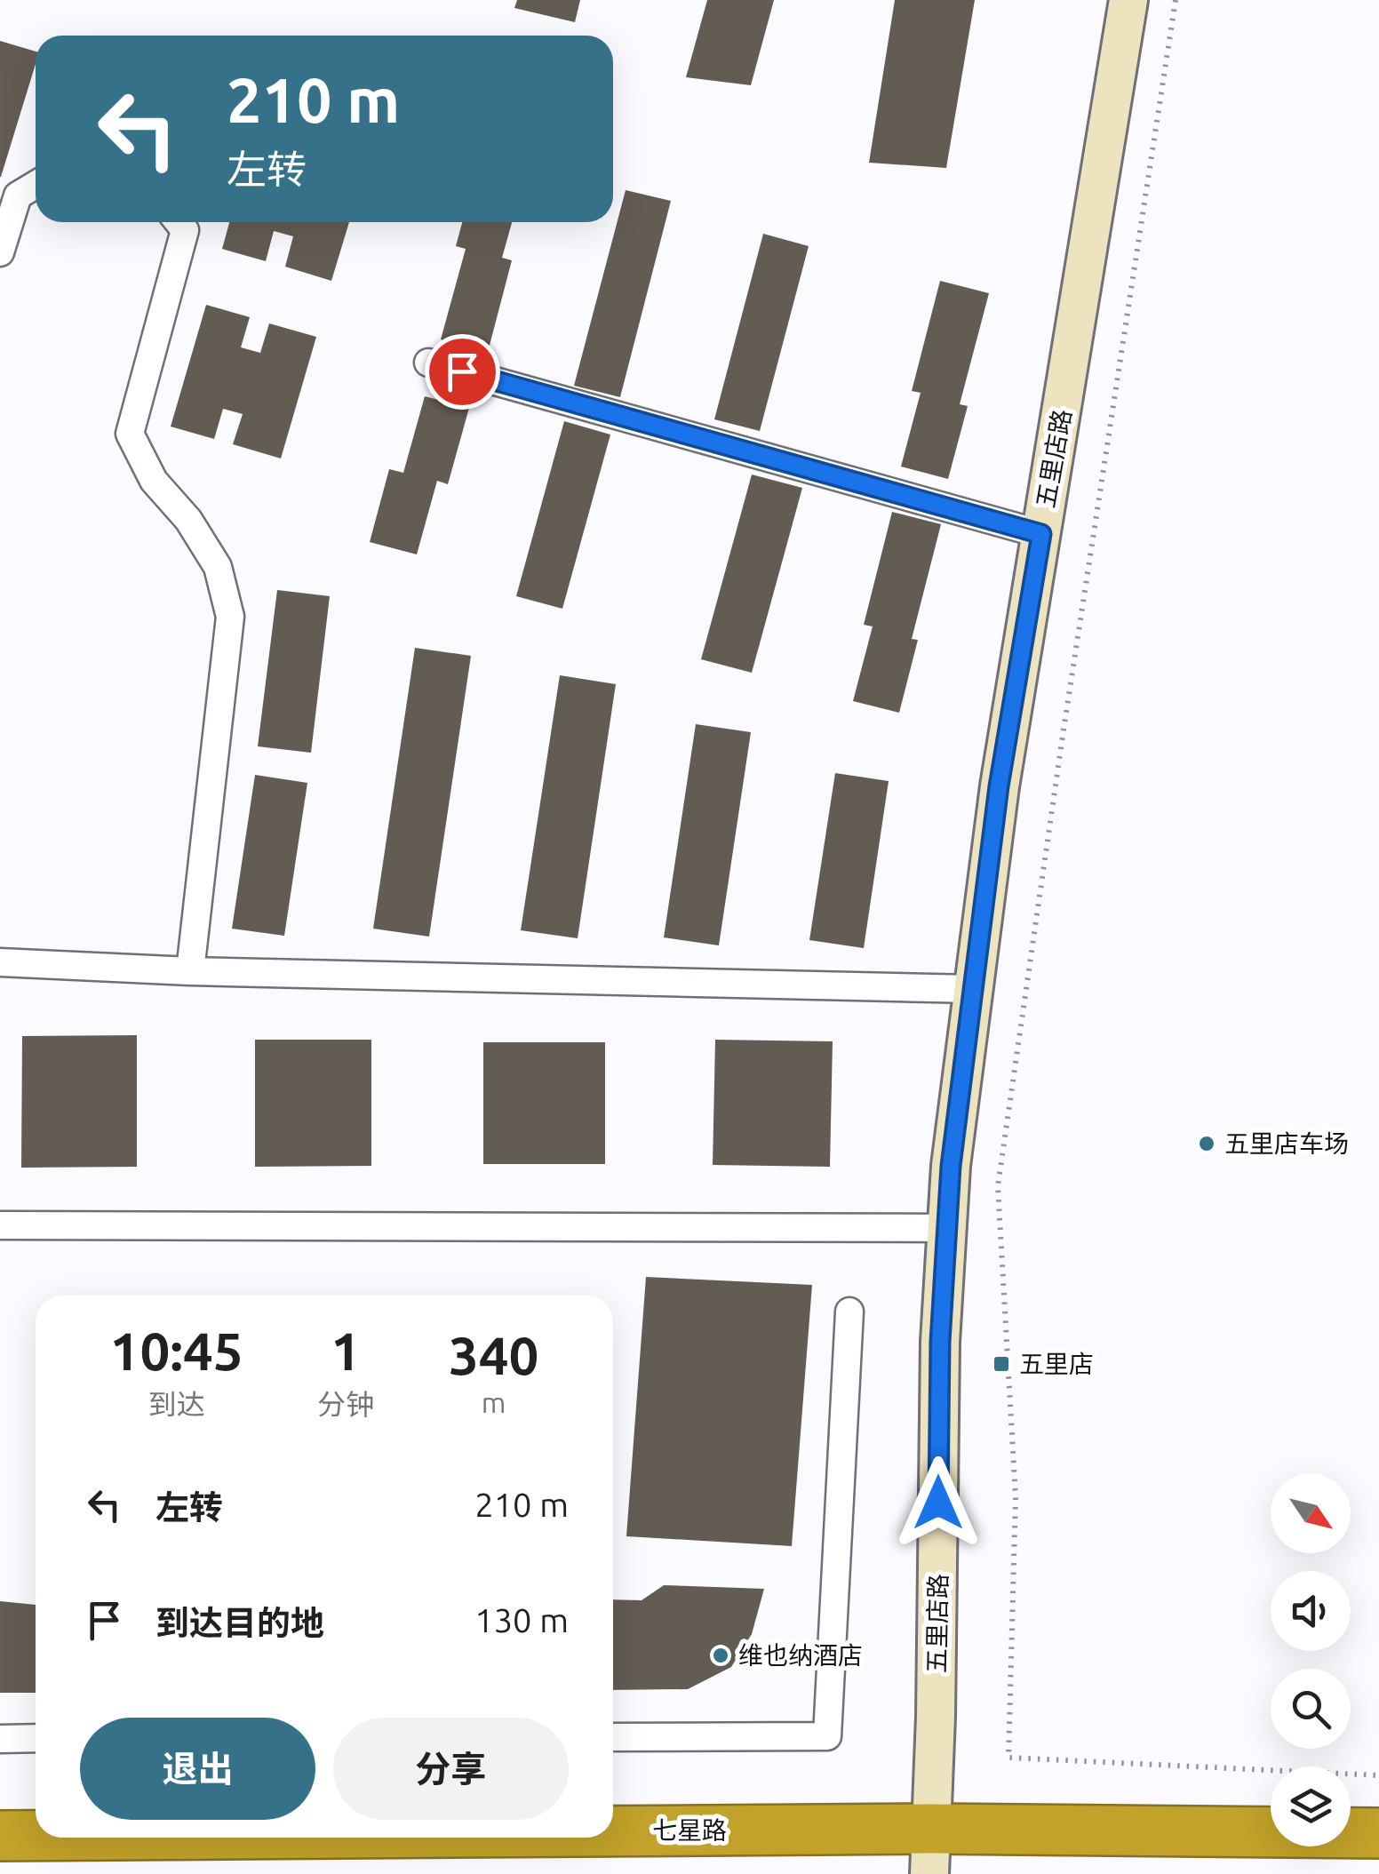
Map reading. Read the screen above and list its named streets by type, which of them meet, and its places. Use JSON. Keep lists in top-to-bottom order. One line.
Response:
{"streets":{"highway":["七星路"],"main road":["五里店路"]},"crossings":[["五里店路","七星路"]],"places":{"other":["五里店车场","维也纳酒店"],"transit":["五里店"]},"north":"bottom right","page":{"turn":["210 m","左转"],"eta":["10:45","到达","1","分钟","340","m"],"list":[{"name":"左转","value":"210 m"},{"name":"到达目的地","value":"130 m"}],"buttons":["退出","分享"]}}
